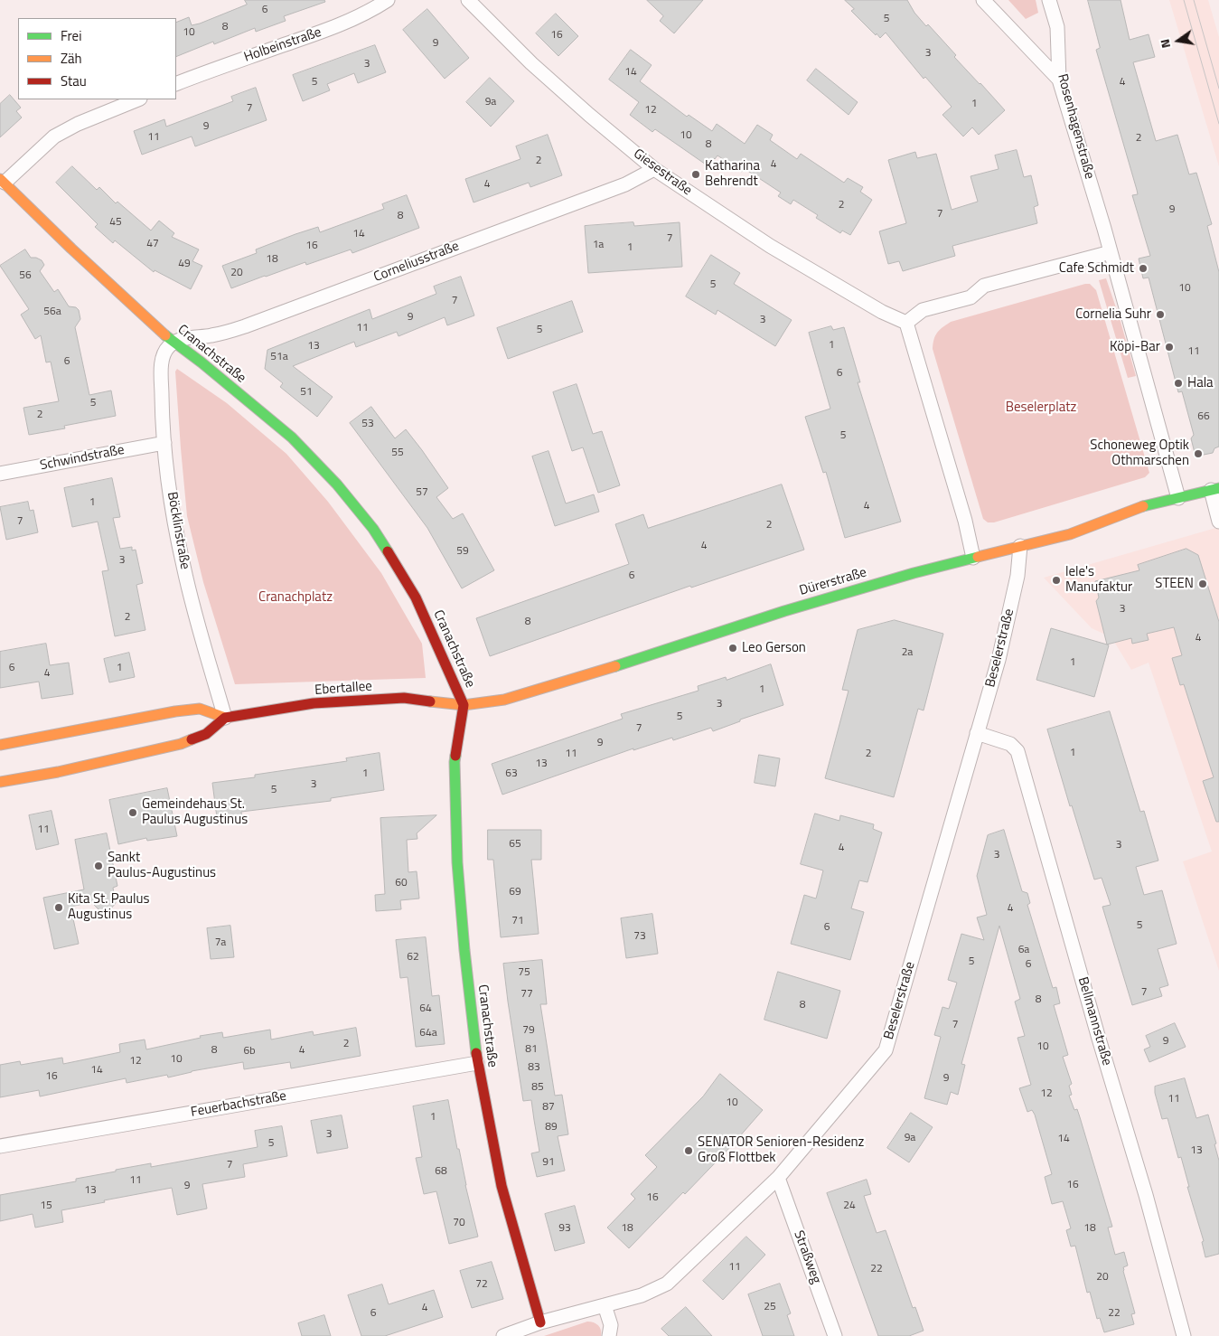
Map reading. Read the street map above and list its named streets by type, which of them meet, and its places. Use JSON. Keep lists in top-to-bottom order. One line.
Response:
{"streets":{"main road":["Cranachstraße","Dürerstraße","Ebertallee"],"street":["Holbeinstraße","Rosenhagenstraße","Giesestraße","Corneliusstraße","Schwindstraße","Böcklinstraße","Beselerstraße","Bellmannstraße","Feuerbachstraße","Straßweg"]},"crossings":[["Giesestraße","Corneliusstraße"],["Corneliusstraße","Cranachstraße"],["Corneliusstraße","Böcklinstraße"],["Cranachstraße","Böcklinstraße"],["Cranachstraße","Dürerstraße"],["Cranachstraße","Beselerstraße"],["Cranachstraße","Ebertallee"],["Cranachstraße","Feuerbachstraße"],["Schwindstraße","Böcklinstraße"],["Böcklinstraße","Ebertallee"],["Dürerstraße","Beselerstraße"],["Dürerstraße","Ebertallee"],["Beselerstraße","Bellmannstraße"],["Beselerstraße","Straßweg"]],"parks":["Beselerplatz","Cranachplatz"],"places":["Katharina Behrendt","Cafe Schmidt","Cornelia Suhr","Köpi-Bar","Hala","Schoneweg Optik Othmarschen","lele's Manufaktur","STEEN","Leo Gerson","Gemeindehaus St. Paulus Augustinus","Sankt Paulus-Augustinus","Kita St. Paulus Augustinus","SENATOR Senioren-Residenz Groß Flottbek"],"house_numbers":["6","5","8","10","16","9","3","3","14","5","4","9a","1","7","12","9","10","11","2","8","2","4","4","2","9","7","8","45","14","7","47","1a","16","1","18","49","20","56","5","10","7","56a","9","3","11","5","1","13","11","51a","6","6","51","5","2","66","53","5","55","57","1","4","7","2","4","59","3","6","3","2","8","4","2a","1","6","1","4","1","3","5","7","9","1","11","2","13","1","63","3","5","11","65","3","4","3","60","69","4","71","5","6","73","7a","6a","62","5","6","75","7","77","8","8","64","7","79","64a","9","2","10","81","8","4","6b","10","12","83","14","16","9","85","12","11","10","87","1","89","3","9a","14","5","13","91","7","68","11","16","9","13","16","15","24","70","93","18","18","11","22","20","72","25","4","6","22"],"legend":["Frei","Zäh","Stau"],"north":"left"}
